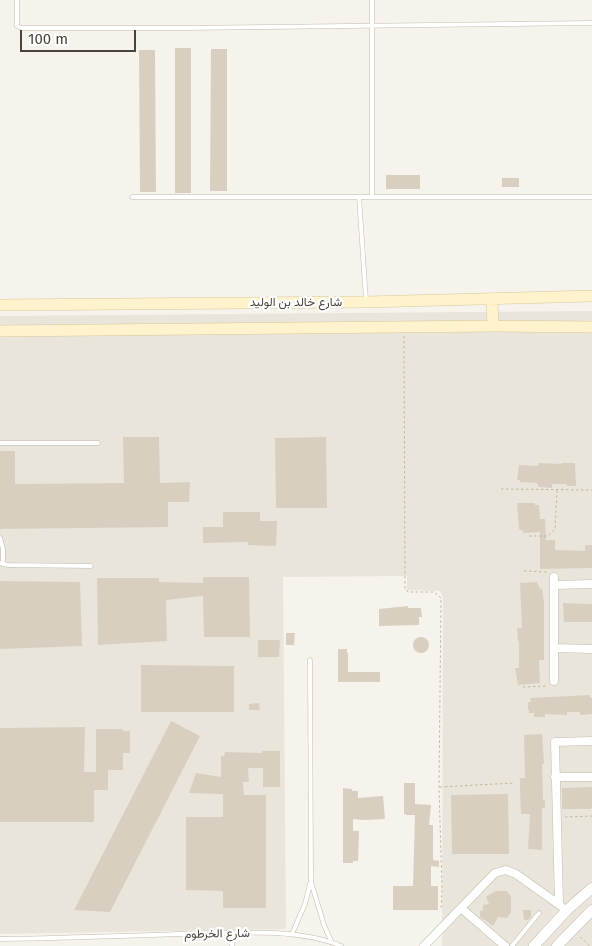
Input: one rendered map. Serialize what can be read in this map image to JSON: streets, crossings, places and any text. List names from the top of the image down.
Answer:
{
  "streets": {
    "main road": ["شارع خالد بن الوليد"],
    "lane": ["شارع الخرطوم"]
  },
  "scale_bar": "100 m"
}
